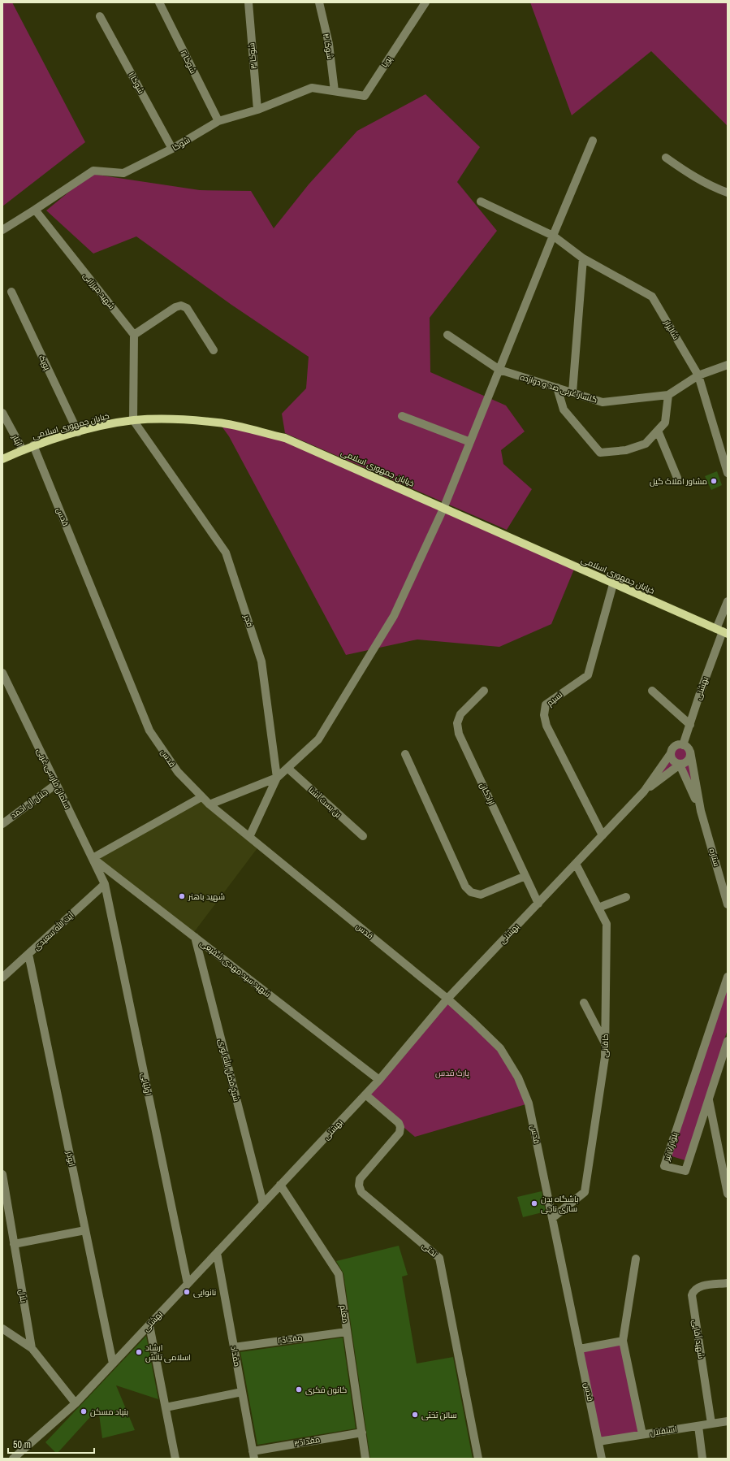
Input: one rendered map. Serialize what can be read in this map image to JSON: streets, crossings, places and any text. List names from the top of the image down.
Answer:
{
  "streets": {
    "main road": ["خیابان جمهوری اسلامی"],
    "street": [
      "شوکا ۴",
      "شوکا ۳",
      "شوکا ۲",
      "پویا",
      "شوکا ۱",
      "شوکا",
      "شهید میرزایی",
      "شالیزار",
      "پوپک",
      "گلسار غربی صد و دوازده",
      "ایثار",
      "قدس",
      "فجر",
      "بهشتی",
      "نسیم",
      "سلمان فارسی غربی",
      "ازادگان",
      "بن بست آشنا",
      "جلال آل احمد",
      "ستاره",
      "آیت الله سعیدی",
      "شهید سید مهدی شفیعی",
      "خاقانی",
      "شیخ فضل الله نوری",
      "اولیایی",
      "بلوار ۷ تیر",
      "ابوذر",
      "تختی",
      "بلال",
      "معلم",
      "مقداد۲",
      "شهید آقایی",
      "مقداد",
      "استقلال",
      "مقداد۳"
    ]
  },
  "crossings": [
    ["شوکا ۴", "پویا"],
    ["شوکا ۴", "شوکا"],
    ["شوکا ۳", "شوکا"],
    ["شوکا ۲", "شوکا"],
    ["پویا", "شوکا"],
    ["شوکا ۱", "شوکا"],
    ["شوکا", "شهید میرزایی"],
    ["شالیزار", "گلسار غربی صد و دوازده"],
    ["پوپک", "خیابان جمهوری اسلامی"],
    ["خیابان جمهوری اسلامی", "ایثار"],
    ["خیابان جمهوری اسلامی", "قدس"],
    ["خیابان جمهوری اسلامی", "فجر"],
    ["خیابان جمهوری اسلامی", "بهشتی"],
    ["خیابان جمهوری اسلامی", "نسیم"],
    ["قدس", "بهشتی"],
    ["قدس", "خاقانی"],
    ["قدس", "استقلال"],
    ["بهشتی", "نسیم"],
    ["بهشتی", "ازادگان"],
    ["بهشتی", "شهید سید مهدی شفیعی"],
    ["بهشتی", "خاقانی"],
    ["بهشتی", "شیخ فضل الله نوری"],
    ["بهشتی", "اولیایی"],
    ["بهشتی", "ابوذر"],
    ["بهشتی", "تختی"],
    ["بهشتی", "بلال"],
    ["بهشتی", "معلم"],
    ["بهشتی", "مقداد"],
    ["سلمان فارسی غربی", "جلال آل احمد"],
    ["سلمان فارسی غربی", "آیت الله سعیدی"],
    ["سلمان فارسی غربی", "شهید سید مهدی شفیعی"],
    ["سلمان فارسی غربی", "اولیایی"],
    ["آیت الله سعیدی", "اولیایی"],
    ["آیت الله سعیدی", "ابوذر"],
    ["شهید سید مهدی شفیعی", "شیخ فضل الله نوری"],
    ["معلم", "مقداد۲"],
    ["معلم", "مقداد۳"],
    ["مقداد۲", "مقداد"],
    ["شهید آقایی", "استقلال"],
    ["مقداد", "مقداد۳"]
  ],
  "parks": ["پارک قدس"],
  "places": [
    "مشاور املاک گیل",
    "شهید باهنر",
    "باشگاه بدن سازی ناجی",
    "نانوایی",
    "ارشاد اسلامی تالش",
    "کانون فکری",
    "بنیاد مسکن",
    "سالن تختی"
  ],
  "scale_bar": "50 m"
}
